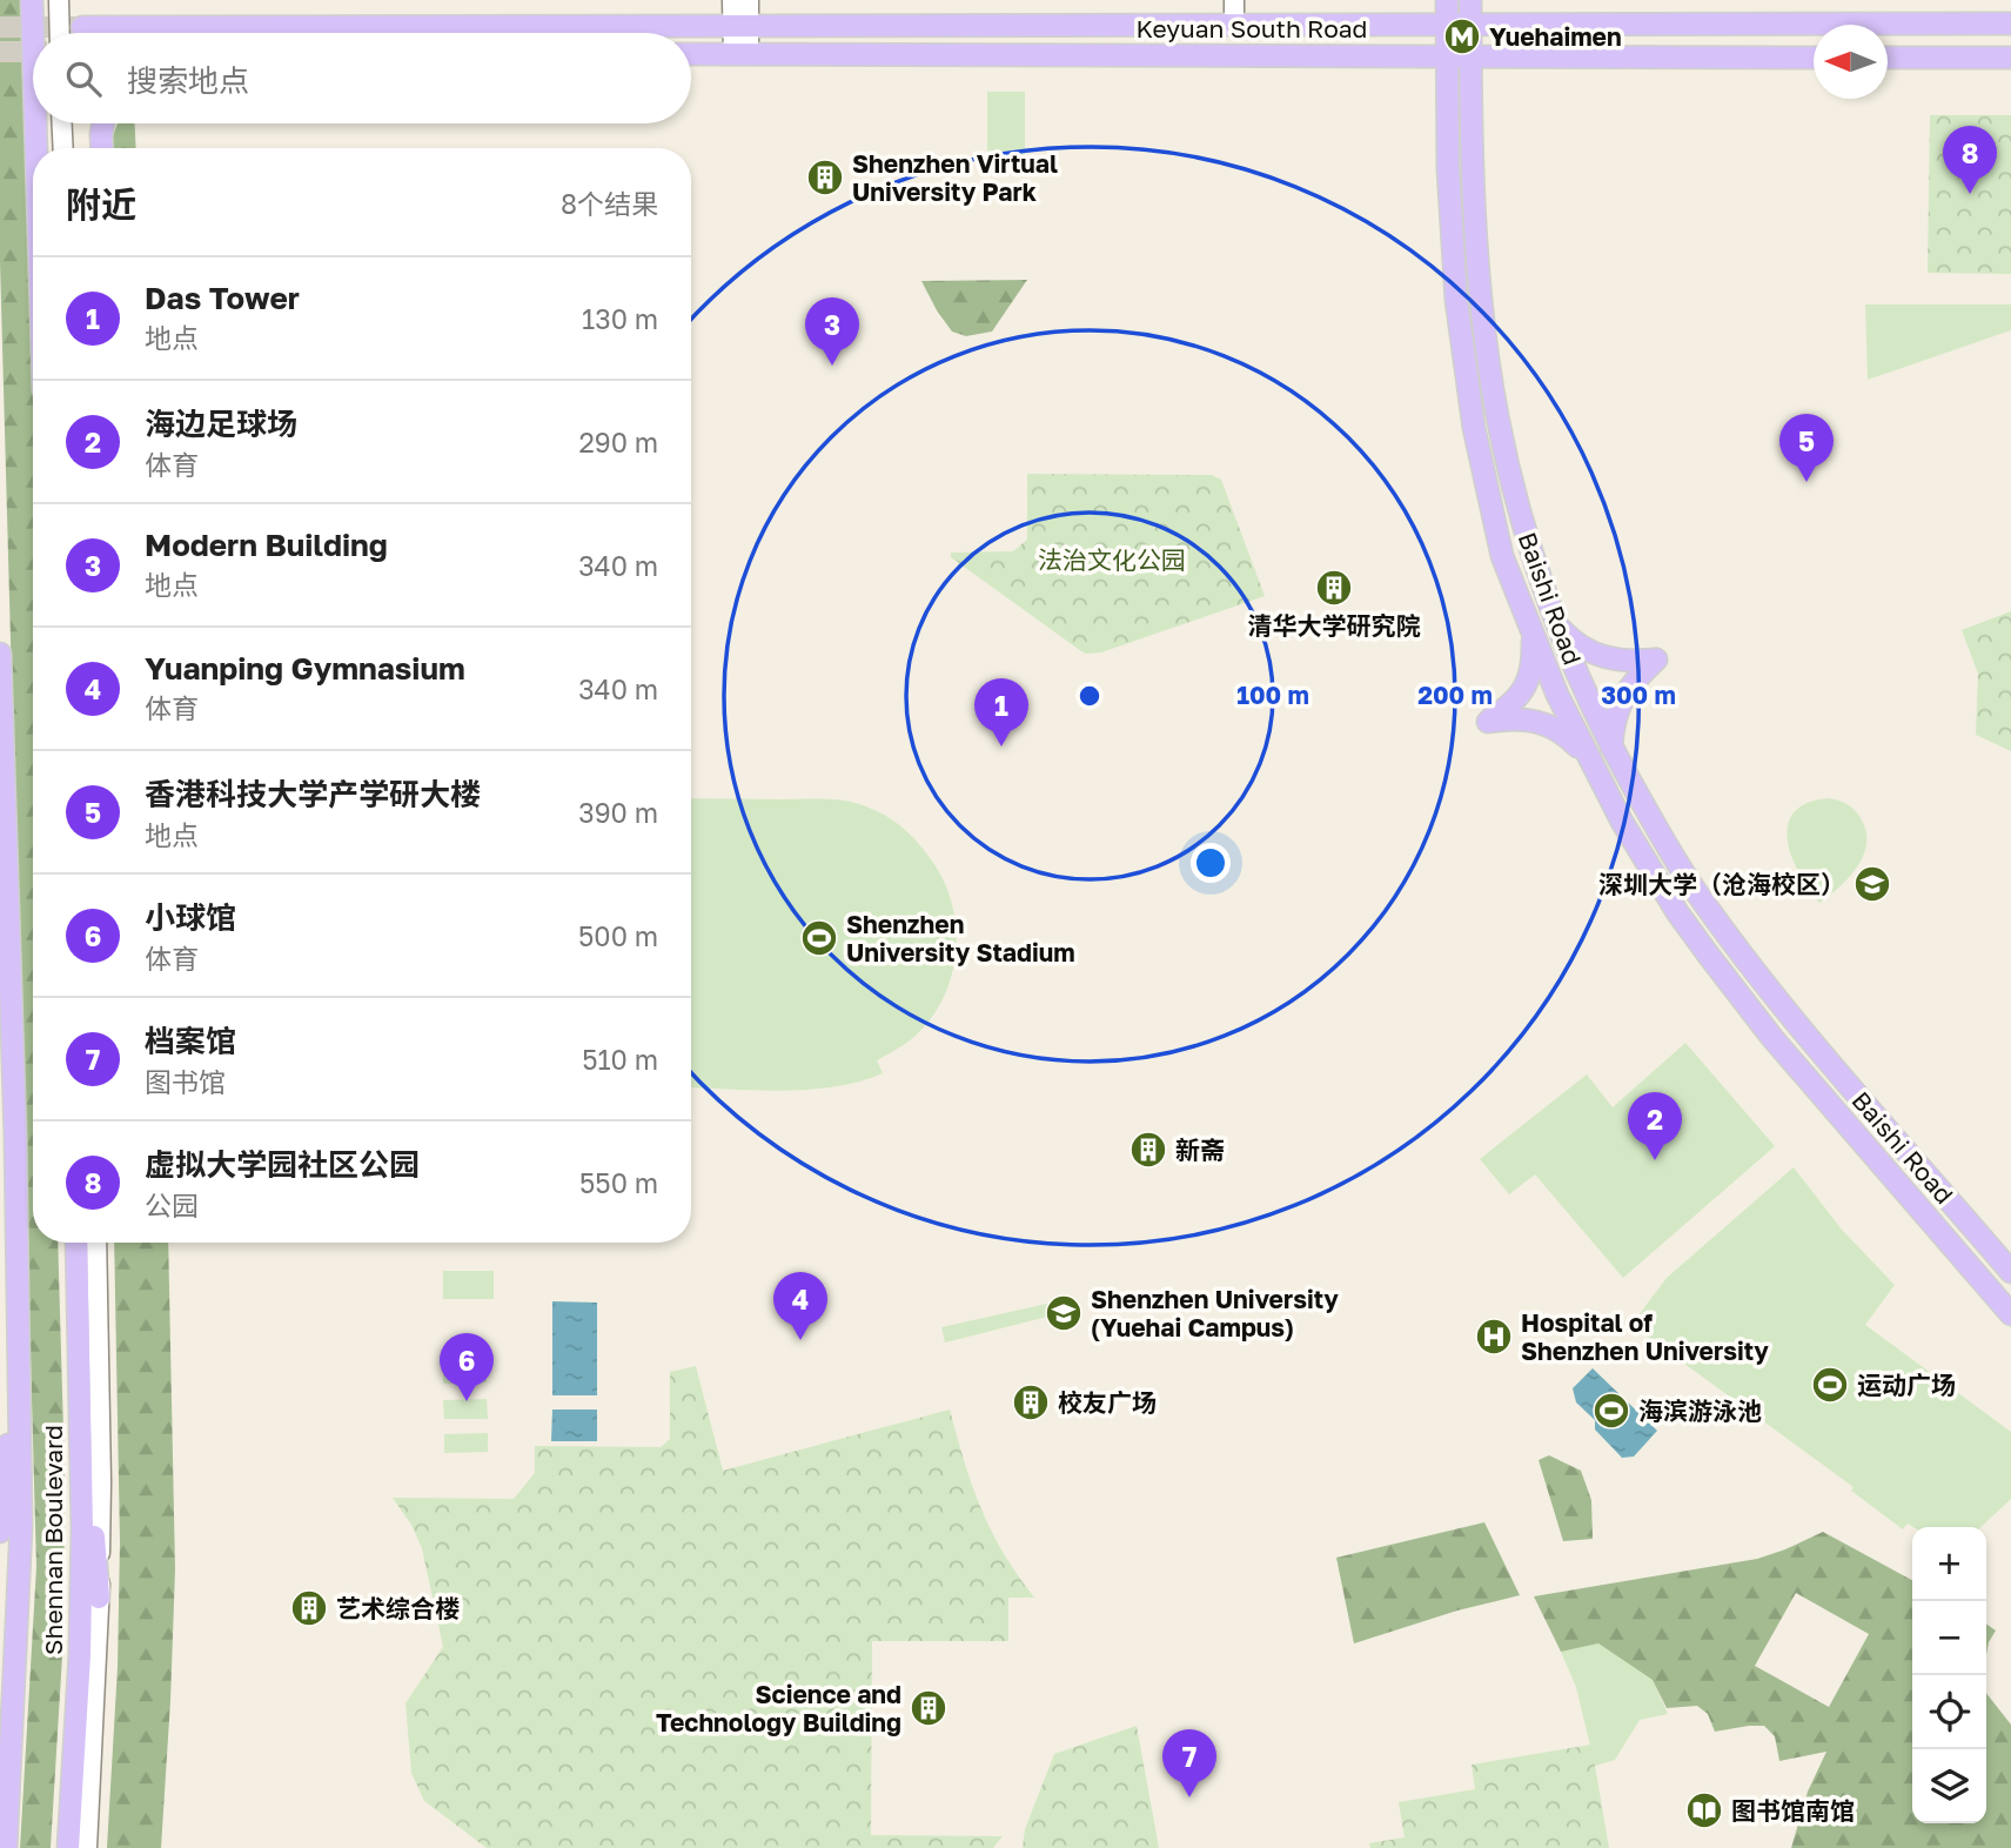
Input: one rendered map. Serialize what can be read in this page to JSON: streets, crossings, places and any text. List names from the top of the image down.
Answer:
{
  "streets": {
    "main road": ["Keyuan South Road", "Baishi Road", "Shennan Boulevard"]
  },
  "crossings": [
    ["Keyuan South Road", "Baishi Road"]
  ],
  "parks": ["法治文化公园"],
  "places": {
    "metro station": ["Yuehaimen"],
    "building": [
      "Shenzhen Virtual University Park",
      "清华大学研究院",
      "新斋",
      "校友广场",
      "艺术综合楼",
      "Science and Technology Building"
    ],
    "school or university": ["深圳大学（沧海校区）", "Shenzhen University (Yuehai Campus)"],
    "sports": ["Shenzhen University Stadium", "运动广场", "海滨游泳池"],
    "hospital": ["Hospital of Shenzhen University"],
    "library": ["图书馆南馆"]
  },
  "north": "left",
  "page": {
    "search": "搜索地点",
    "pins": [
      "8",
      "3",
      "5",
      "1",
      "2",
      "4",
      "6",
      "7"
    ],
    "heading": ["附近", "8个结果"],
    "list": [
      {
        "mark": "1",
        "name": "Das Tower",
        "note": "地点",
        "value": "130 m"
      },
      {
        "mark": "2",
        "name": "海边足球场",
        "note": "体育",
        "value": "290 m"
      },
      {
        "mark": "3",
        "name": "Modern Building",
        "note": "地点",
        "value": "340 m"
      },
      {
        "mark": "4",
        "name": "Yuanping Gymnasium",
        "note": "体育",
        "value": "340 m"
      },
      {
        "mark": "5",
        "name": "香港科技大学产学研大楼",
        "note": "地点",
        "value": "390 m"
      },
      {
        "mark": "6",
        "name": "小球馆",
        "note": "体育",
        "value": "500 m"
      },
      {
        "mark": "7",
        "name": "档案馆",
        "note": "图书馆",
        "value": "510 m"
      },
      {
        "mark": "8",
        "name": "虚拟大学园社区公园",
        "note": "公园",
        "value": "550 m"
      }
    ],
    "map_buttons": ["+", "−"]
  },
  "rings": ["100 m", "200 m", "300 m"]
}
